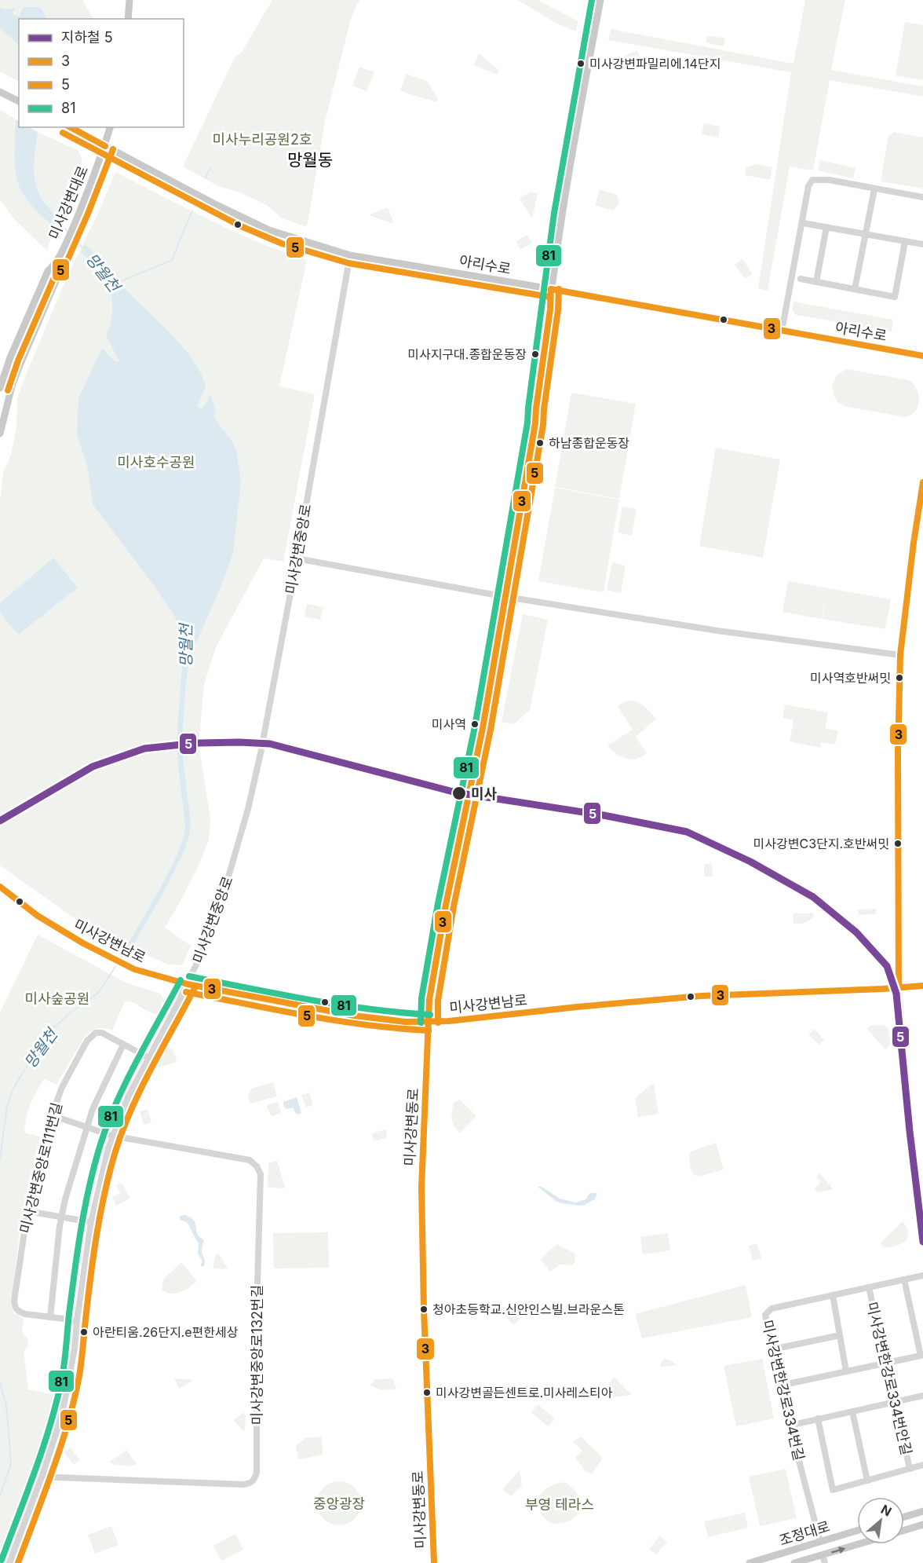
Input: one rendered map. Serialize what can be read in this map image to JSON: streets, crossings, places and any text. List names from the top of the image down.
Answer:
{
  "streets": {
    "main road": [
      "미사강변대로",
      "아리수로",
      "미사강변남로",
      "미사강변동로",
      "조정대로"
    ],
    "street": [
      "미사강변중앙로",
      "미사강변중앙로111번길",
      "미사강변중앙로132번길",
      "미사강변한강로334번안길",
      "미사강변한강로334번길"
    ]
  },
  "crossings": [
    ["미사강변대로", "아리수로"],
    ["아리수로", "미사강변중앙로"],
    ["아리수로", "미사강변동로"],
    ["미사강변중앙로", "미사강변남로"],
    ["미사강변중앙로", "미사강변중앙로111번길"],
    ["미사강변중앙로", "미사강변중앙로132번길"],
    ["미사강변남로", "미사강변동로"],
    ["미사강변중앙로111번길", "미사강변중앙로132번길"],
    ["미사강변한강로334번안길", "미사강변한강로334번길"],
    ["미사강변한강로334번길", "조정대로"]
  ],
  "districts": ["망월동"],
  "water": ["망월천"],
  "parks": [
    "미사누리공원2호",
    "미사호수공원",
    "미사숲공원",
    "중앙광장",
    "부영 테라스"
  ],
  "places": [
    "미사강변파밀리에.14단지",
    "미사지구대.종합운동장",
    "하남종합운동장",
    "미사역호반써밋",
    "미사역",
    "미사",
    "미사강변C3단지.호반써밋",
    "청아초등학교.신안인스빌.브라운스톤",
    "아란티움.26단지.e편한세상",
    "미사강변골든센트로.미사레스티아"
  ],
  "lines": [
    "transit line 81",
    "transit line 3",
    "transit line 5",
    "metro line 5"
  ],
  "legend": [
    "지하철 5",
    "3",
    "5",
    "81"
  ],
  "north": "top right"
}
